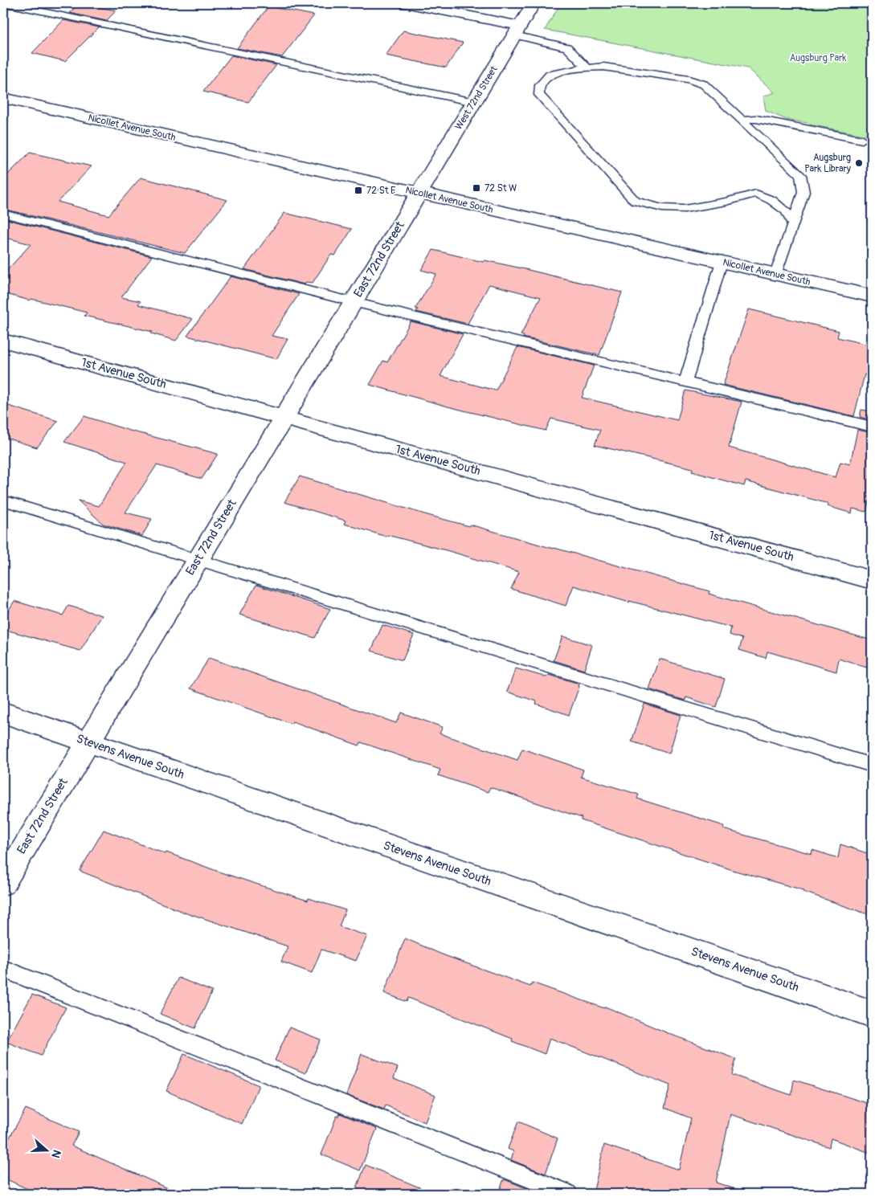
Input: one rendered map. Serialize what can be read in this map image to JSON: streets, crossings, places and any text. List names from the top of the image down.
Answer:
{
  "streets": {
    "street": [
      "West 72nd Street",
      "Nicollet Avenue South",
      "East 72nd Street",
      "1st Avenue South",
      "Stevens Avenue South"
    ]
  },
  "crossings": [
    ["West 72nd Street", "Nicollet Avenue South"],
    ["West 72nd Street", "East 72nd Street"],
    ["Nicollet Avenue South", "East 72nd Street"],
    ["East 72nd Street", "1st Avenue South"],
    ["East 72nd Street", "Stevens Avenue South"]
  ],
  "parks": ["Augsburg Park"],
  "places": {
    "other": ["Augsburg Park Library"],
    "transit": ["72 St W", "72 St E"]
  },
  "north": "right"
}
